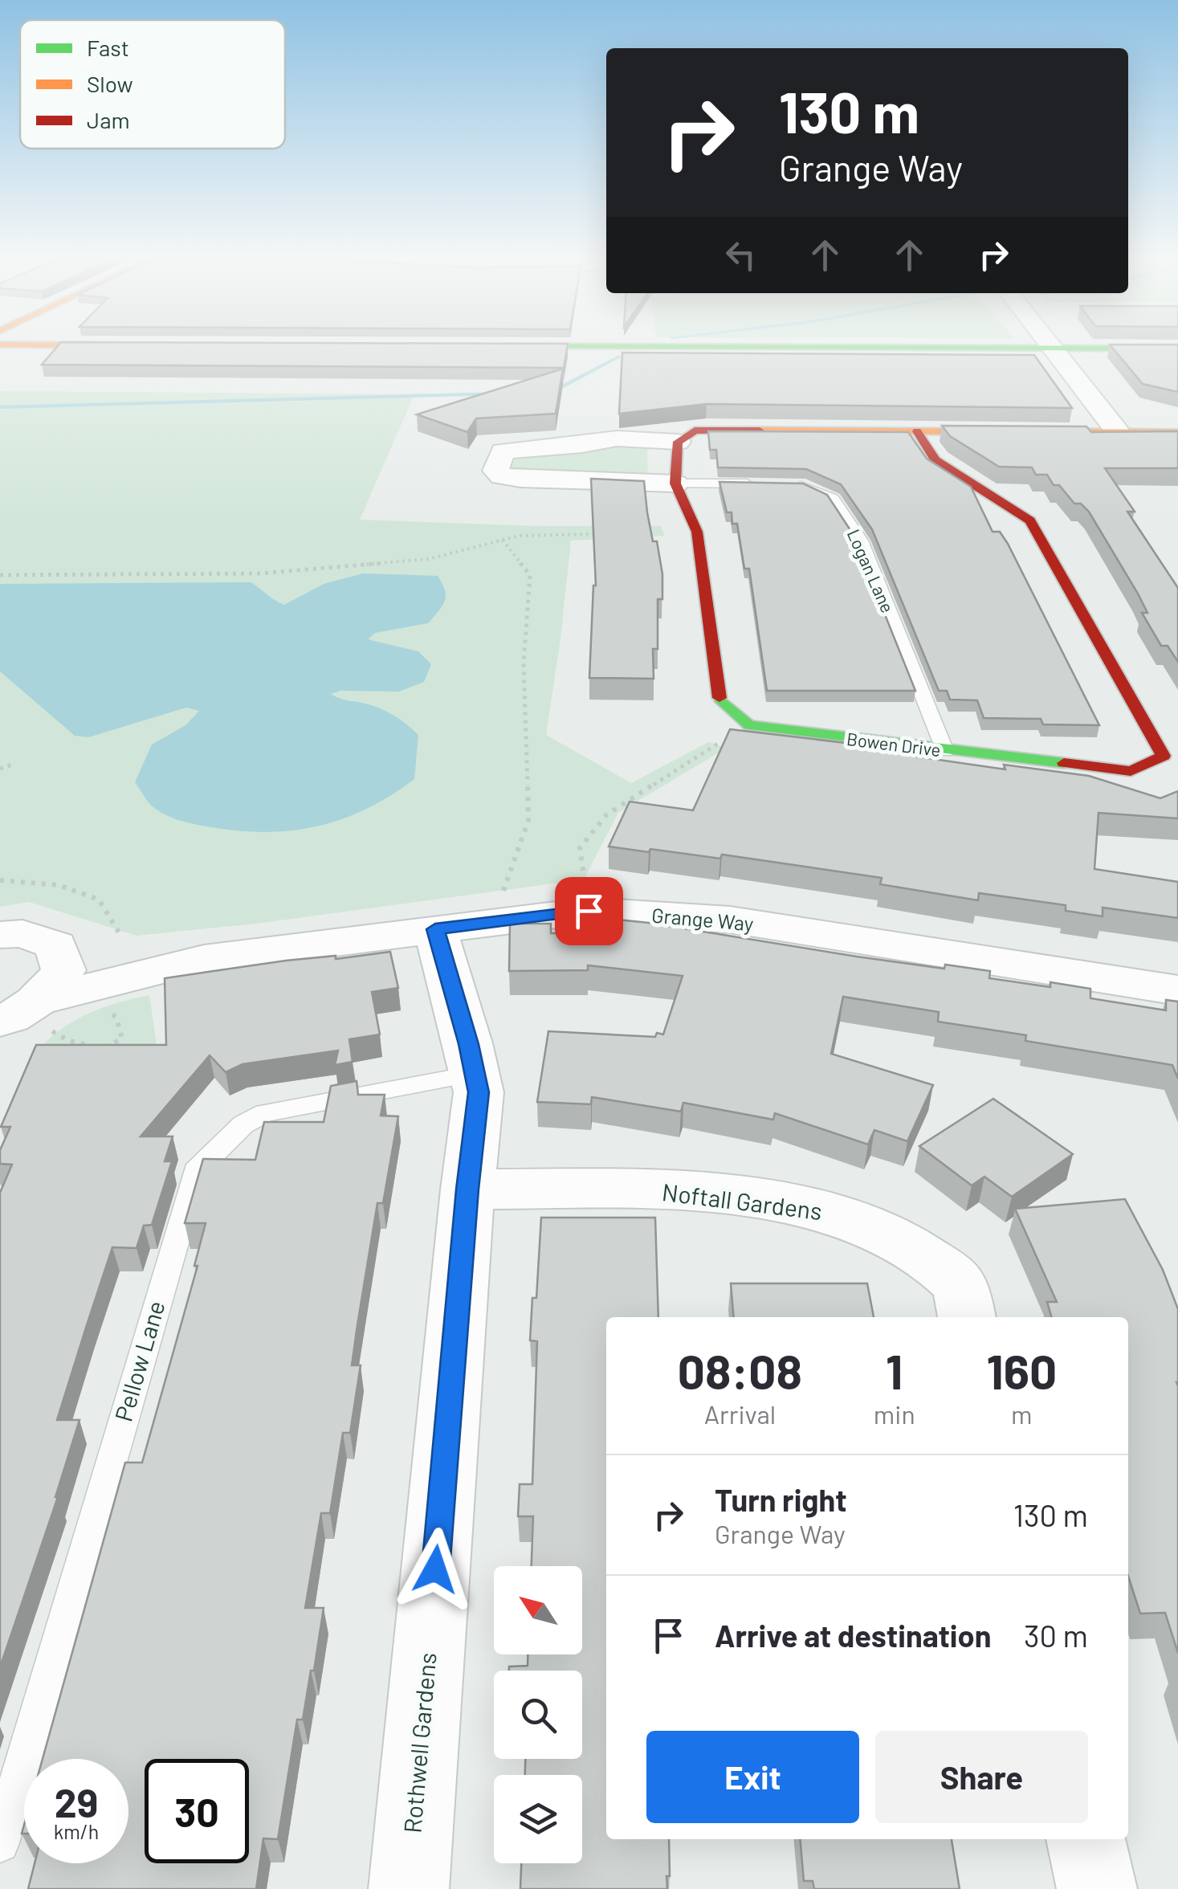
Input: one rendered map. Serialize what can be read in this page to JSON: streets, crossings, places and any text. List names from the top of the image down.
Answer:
{
  "streets": {
    "street": [
      "Bowen Drive",
      "Grange Way",
      "Noftall Gardens",
      "Rothwell Gardens"
    ],
    "lane": ["Logan Lane", "Pellow Lane"]
  },
  "crossings": [
    ["Logan Lane", "Bowen Drive"],
    ["Grange Way", "Rothwell Gardens"],
    ["Noftall Gardens", "Rothwell Gardens"],
    ["Pellow Lane", "Rothwell Gardens"]
  ],
  "legend": ["Fast", "Slow", "Jam"],
  "north": "top left",
  "page": {
    "turn": ["130 m", "Grange Way"],
    "eta": [
      "08:08",
      "Arrival",
      "1",
      "min",
      "160",
      "m"
    ],
    "list": [
      {
        "name": "Turn right",
        "note": "Grange Way",
        "value": "130 m"
      },
      {
        "name": "Arrive at destination",
        "value": "30 m"
      }
    ],
    "buttons": ["Exit", "Share"],
    "speed": "29 km/h",
    "limit": "30"
  }
}
